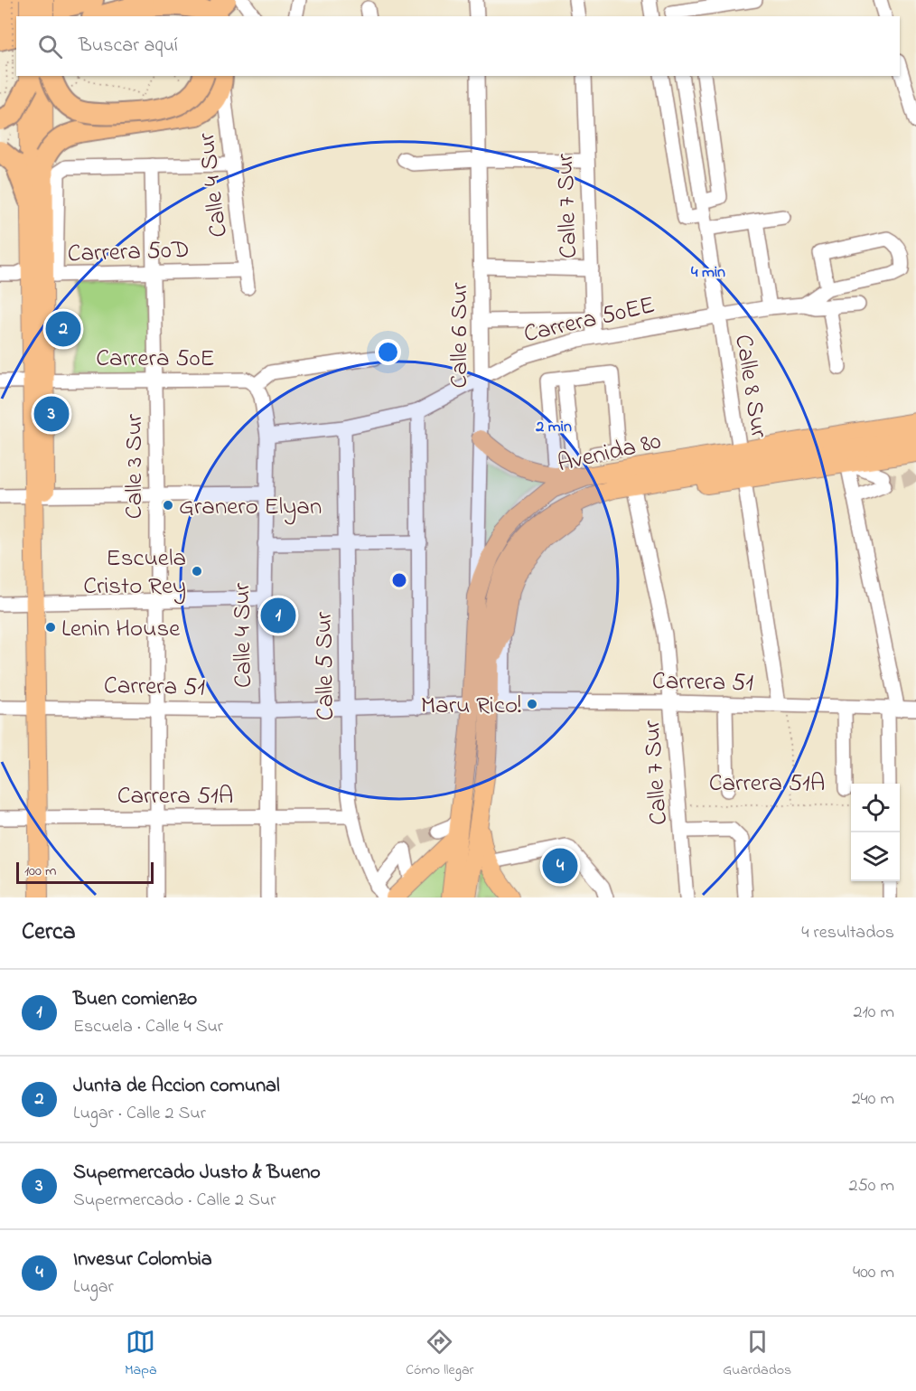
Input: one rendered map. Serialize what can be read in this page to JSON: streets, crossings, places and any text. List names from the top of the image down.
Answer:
{
  "streets": {
    "main road": ["Avenida 80"],
    "street": [
      "Calle 4 Sur",
      "Calle 7 Sur",
      "Carrera 50D",
      "Carrera 50EE",
      "Calle 6 Sur",
      "Carrera 50E",
      "Calle 8 Sur",
      "Calle 3 Sur",
      "Calle 5 Sur",
      "Carrera 51",
      "Carrera 51A"
    ]
  },
  "crossings": [
    ["Calle 4 Sur", "Carrera 50D"],
    ["Calle 4 Sur", "Carrera 50EE"],
    ["Calle 4 Sur", "Carrera 50E"],
    ["Calle 4 Sur", "Carrera 51"],
    ["Calle 4 Sur", "Carrera 51A"],
    ["Calle 7 Sur", "Carrera 50EE"],
    ["Calle 7 Sur", "Avenida 80"],
    ["Calle 7 Sur", "Carrera 51"],
    ["Calle 7 Sur", "Carrera 51A"],
    ["Carrera 50D", "Calle 3 Sur"],
    ["Carrera 50EE", "Calle 6 Sur"],
    ["Carrera 50EE", "Calle 8 Sur"],
    ["Carrera 50EE", "Calle 5 Sur"],
    ["Calle 6 Sur", "Avenida 80"],
    ["Carrera 50E", "Calle 3 Sur"],
    ["Calle 8 Sur", "Avenida 80"],
    ["Calle 8 Sur", "Carrera 51"],
    ["Avenida 80", "Carrera 51"],
    ["Calle 3 Sur", "Carrera 51"],
    ["Calle 3 Sur", "Carrera 51A"],
    ["Calle 5 Sur", "Carrera 51"],
    ["Calle 5 Sur", "Carrera 51A"]
  ],
  "places": [
    "Granero Elyan",
    "Escuela Cristo Rey",
    "Lenin House",
    "Maru Rico!"
  ],
  "scale_bar": "100 m",
  "page": {
    "search": "Buscar aquí",
    "pins": [
      "2",
      "3",
      "1",
      "4"
    ],
    "scale": "100 m",
    "heading": ["Cerca", "4 resultados"],
    "list": [
      {
        "mark": "1",
        "name": "Buen comienzo",
        "note": "Escuela · Calle 4 Sur",
        "value": "210 m"
      },
      {
        "mark": "2",
        "name": "Junta de Accion comunal",
        "note": "Lugar · Calle 2 Sur",
        "value": "240 m"
      },
      {
        "mark": "3",
        "name": "Supermercado Justo & Bueno",
        "note": "Supermercado · Calle 2 Sur",
        "value": "250 m"
      },
      {
        "mark": "4",
        "name": "Invesur Colombia",
        "note": "Lugar",
        "value": "400 m"
      }
    ],
    "nav": ["Mapa", "Cómo llegar", "Guardados"]
  },
  "rings": ["4 min", "2 min"]
}
